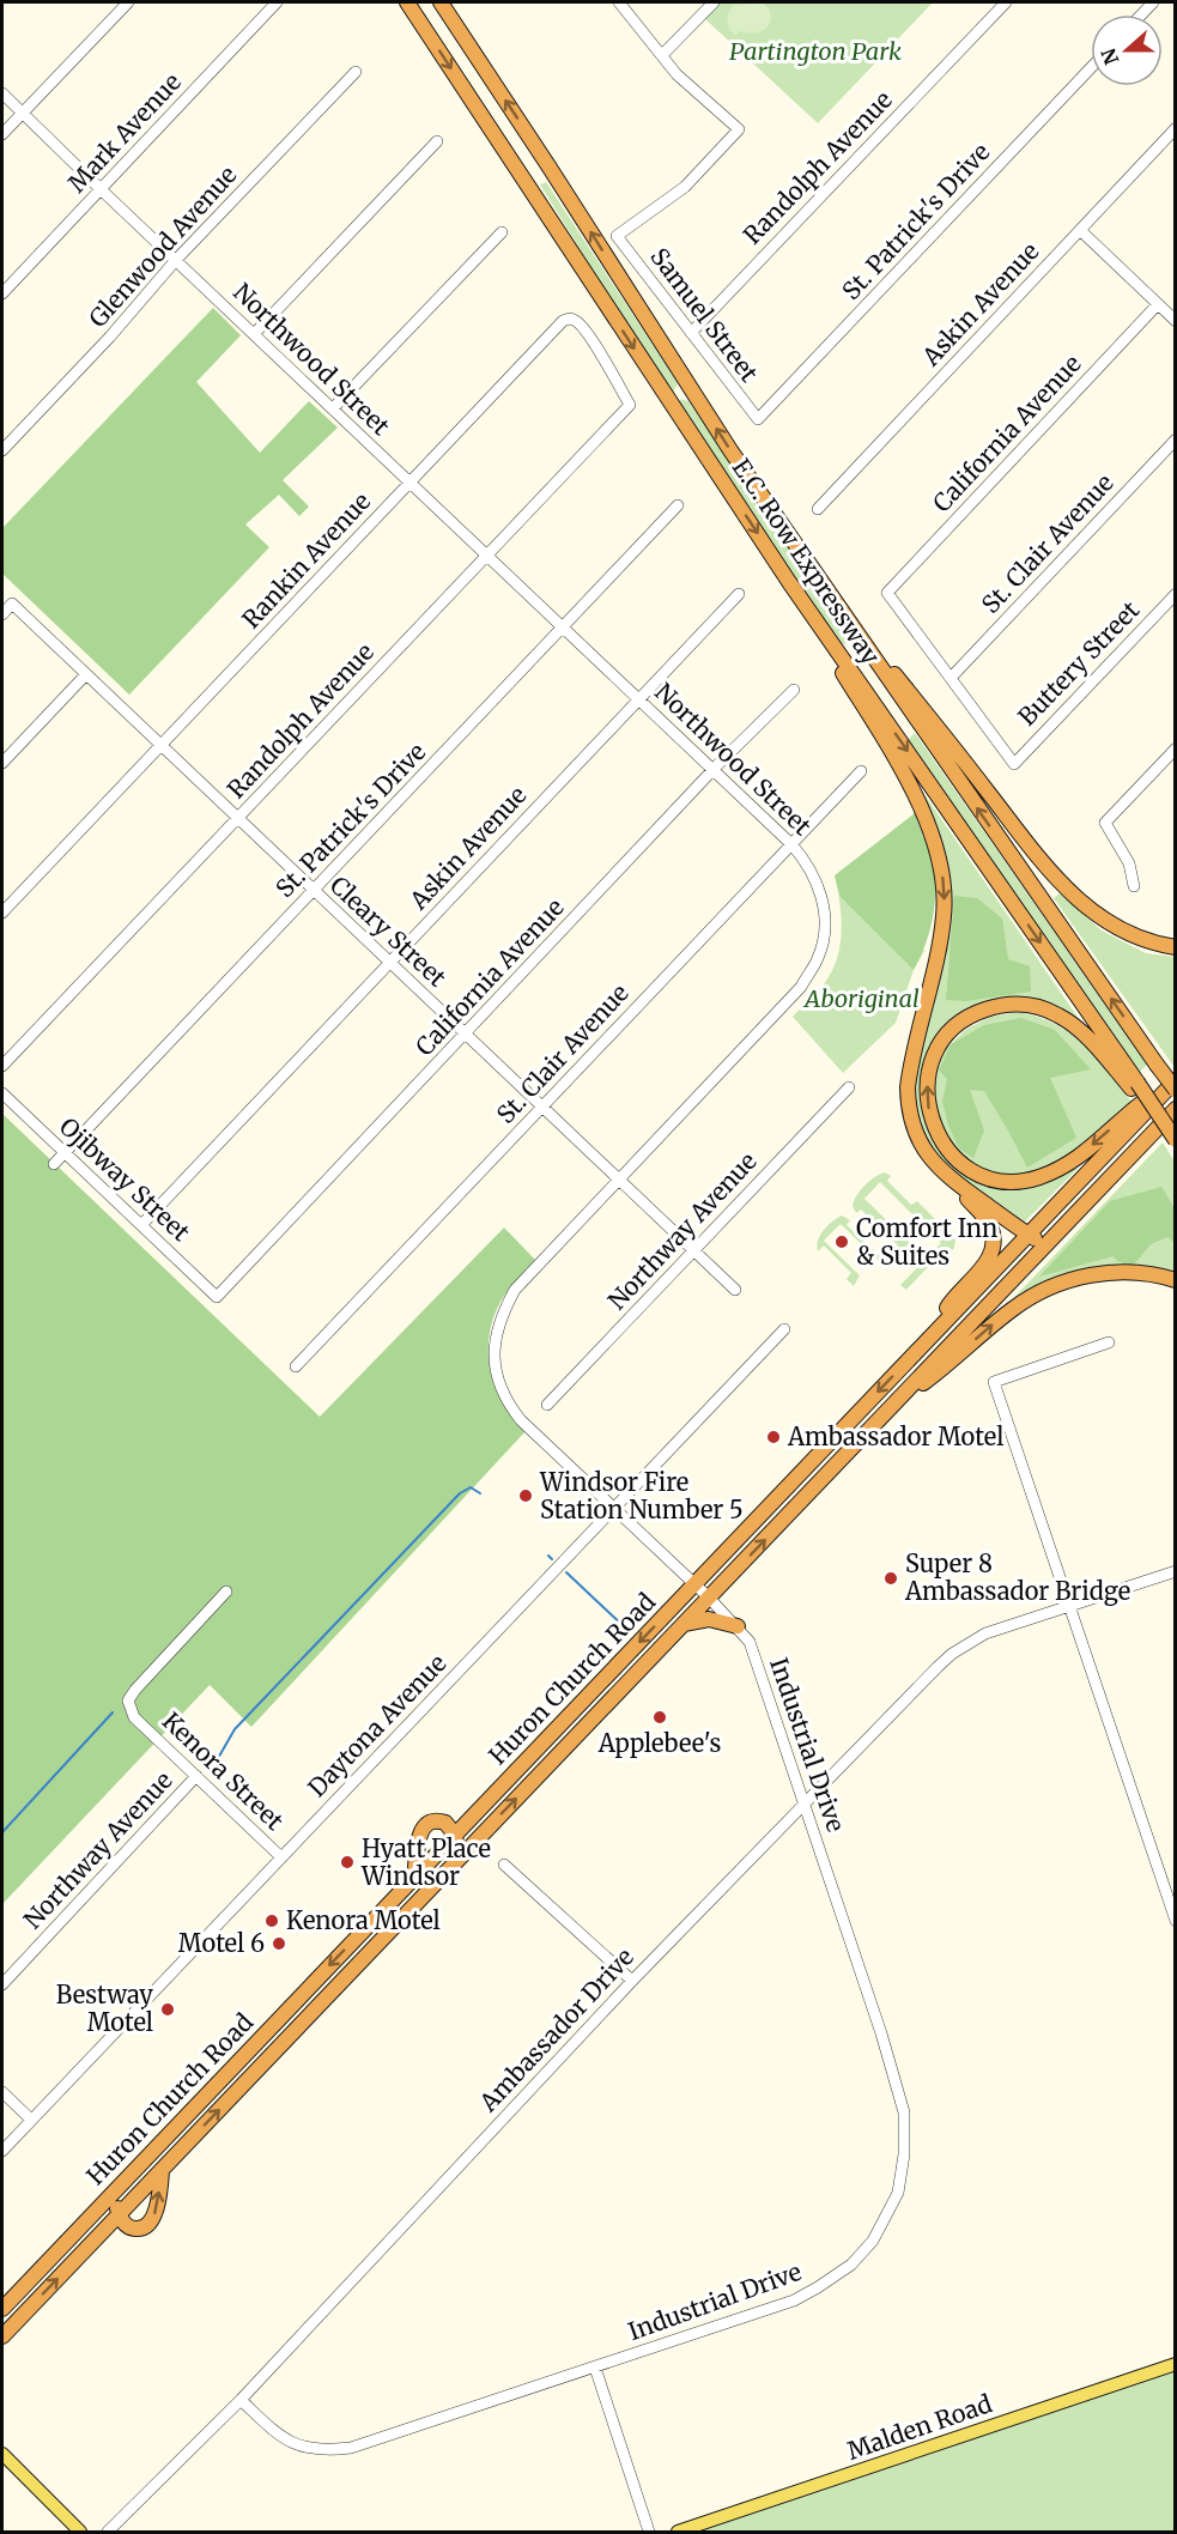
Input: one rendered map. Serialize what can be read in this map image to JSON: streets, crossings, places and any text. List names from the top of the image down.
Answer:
{
  "streets": {
    "highway": ["E.C. Row Expressway", "Huron Church Road"],
    "main road": ["Malden Road"],
    "street": [
      "Mark Avenue",
      "Randolph Avenue",
      "St. Patrick's Drive",
      "Glenwood Avenue",
      "Askin Avenue",
      "Samuel Street",
      "Northwood Street",
      "California Avenue",
      "St. Clair Avenue",
      "Rankin Avenue",
      "Buttery Street",
      "Cleary Street",
      "Ojibway Street",
      "Northway Avenue",
      "Daytona Avenue",
      "Industrial Drive",
      "Kenora Street",
      "Ambassador Drive"
    ]
  },
  "crossings": [
    ["Mark Avenue", "Northwood Street"],
    ["Randolph Avenue", "Samuel Street"],
    ["Randolph Avenue", "Northwood Street"],
    ["Randolph Avenue", "Rankin Avenue"],
    ["Randolph Avenue", "Cleary Street"],
    ["St. Patrick's Drive", "Samuel Street"],
    ["St. Patrick's Drive", "Northwood Street"],
    ["St. Patrick's Drive", "Cleary Street"],
    ["St. Patrick's Drive", "Ojibway Street"],
    ["Glenwood Avenue", "Northwood Street"],
    ["Askin Avenue", "Northwood Street"],
    ["Askin Avenue", "Cleary Street"],
    ["Askin Avenue", "Ojibway Street"],
    ["Northwood Street", "California Avenue"],
    ["Northwood Street", "St. Clair Avenue"],
    ["Northwood Street", "Rankin Avenue"],
    ["Northwood Street", "Cleary Street"],
    ["Northwood Street", "Huron Church Road"],
    ["Northwood Street", "Daytona Avenue"],
    ["Northwood Street", "Industrial Drive"],
    ["California Avenue", "St. Clair Avenue"],
    ["California Avenue", "Buttery Street"],
    ["California Avenue", "Cleary Street"],
    ["California Avenue", "Ojibway Street"],
    ["St. Clair Avenue", "Buttery Street"],
    ["St. Clair Avenue", "Cleary Street"],
    ["Rankin Avenue", "Cleary Street"],
    ["E.C. Row Expressway", "Huron Church Road"],
    ["Cleary Street", "Northway Avenue"],
    ["Northway Avenue", "Kenora Street"],
    ["Huron Church Road", "Industrial Drive"],
    ["Daytona Avenue", "Kenora Street"],
    ["Industrial Drive", "Ambassador Drive"]
  ],
  "parks": ["Partington Park", "Aboriginal"],
  "places": [
    "Comfort Inn & Suites",
    "Ambassador Motel",
    "Windsor Fire Station Number 5",
    "Super 8 Ambassador Bridge",
    "Applebee's",
    "Hyatt Place Windsor",
    "Kenora Motel",
    "Motel 6",
    "Bestway Motel"
  ],
  "north": "left"
}
